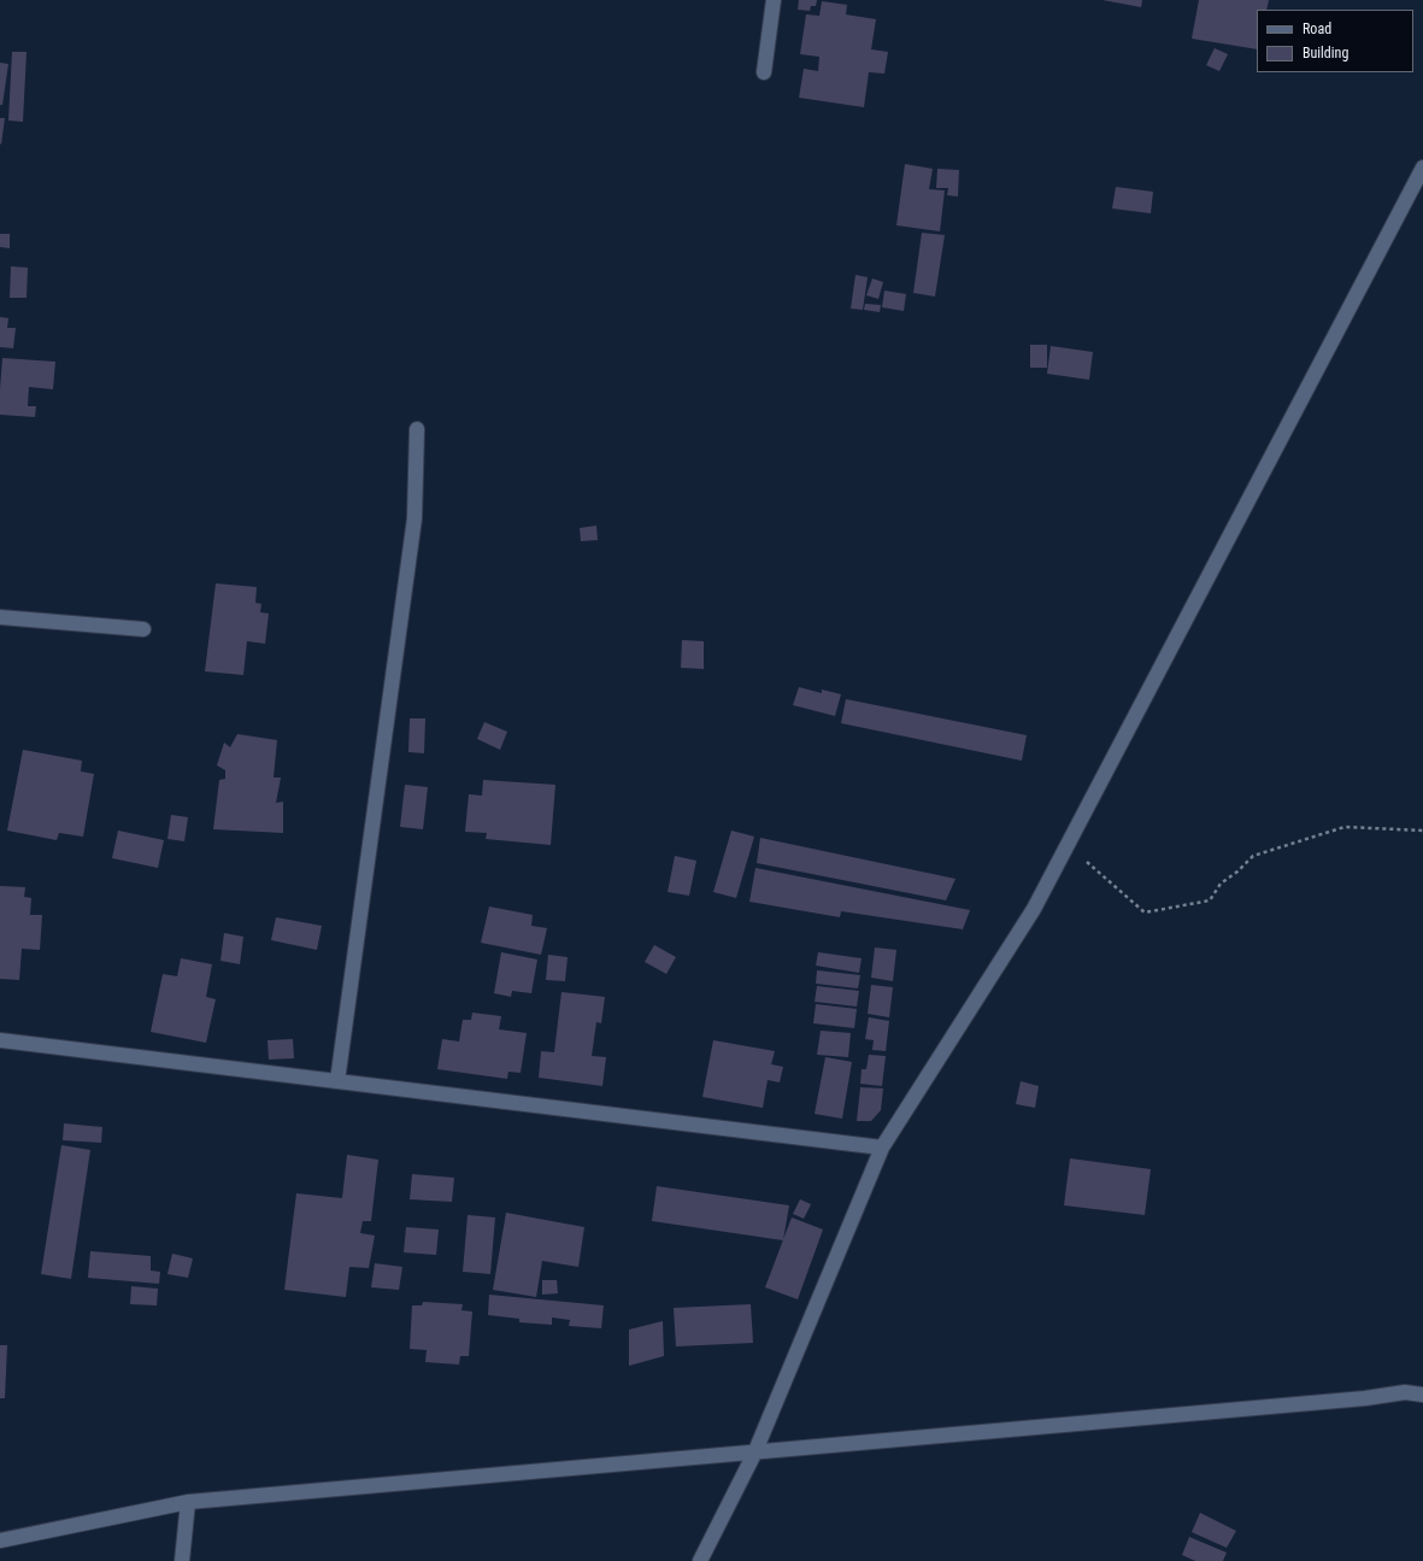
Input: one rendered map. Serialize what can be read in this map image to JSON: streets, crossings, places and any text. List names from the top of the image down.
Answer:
{
  "legend": ["Road", "Building"]
}
